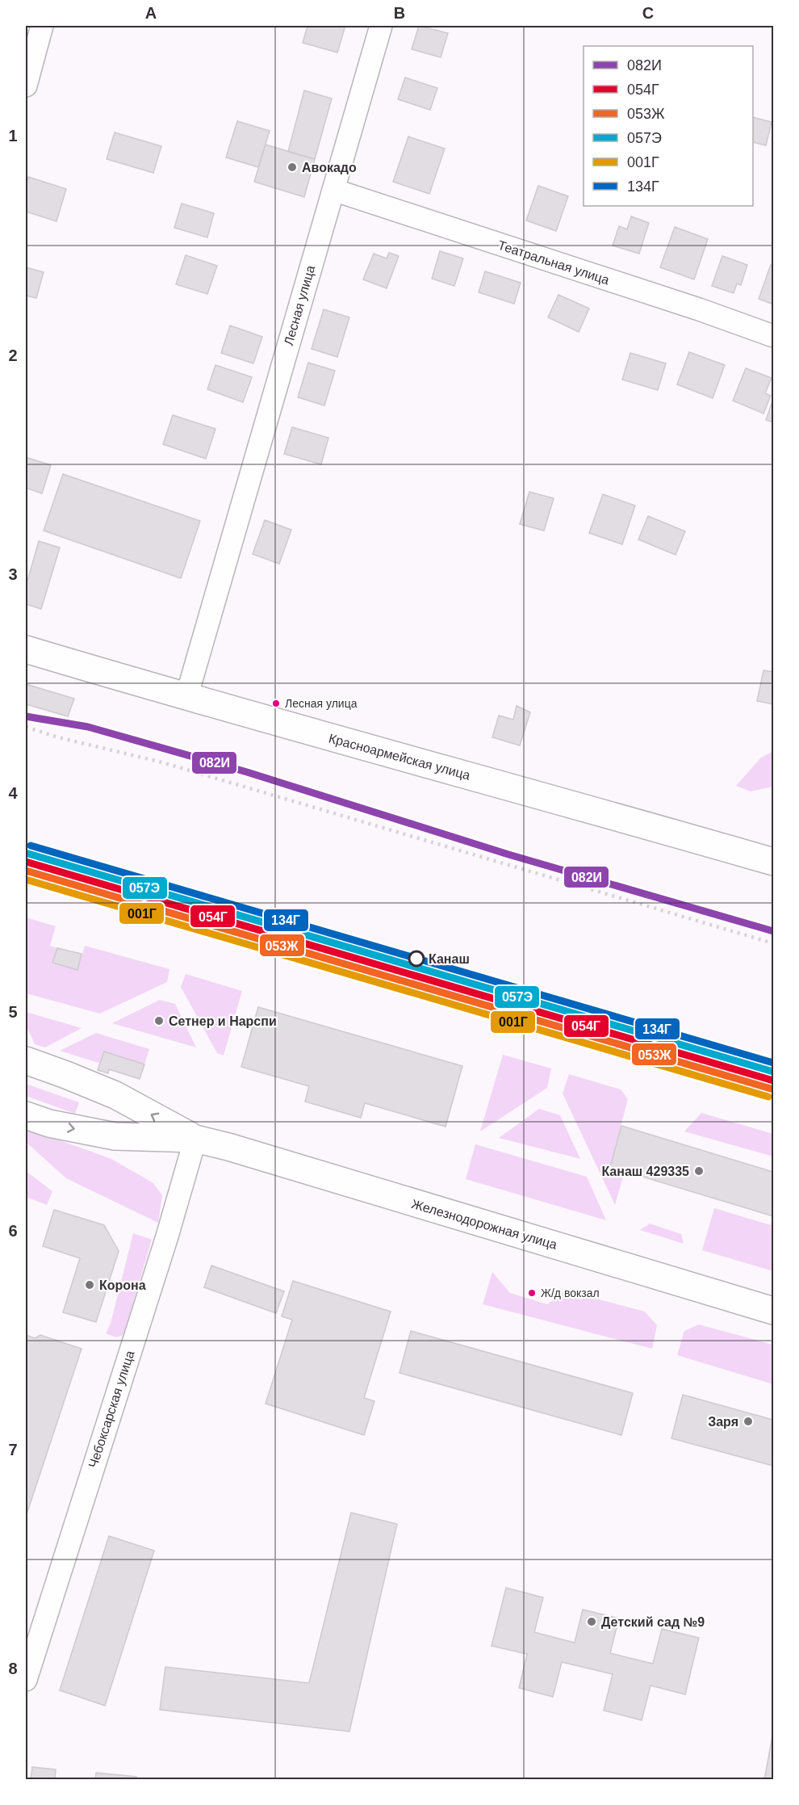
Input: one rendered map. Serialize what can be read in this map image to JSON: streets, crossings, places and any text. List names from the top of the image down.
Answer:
{
  "streets": {
    "main road": ["Красноармейская улица", "Железнодорожная улица"],
    "street": ["Театральная улица", "Лесная улица", "Чебоксарская улица"]
  },
  "crossings": [
    ["Театральная улица", "Лесная улица"],
    ["Лесная улица", "Красноармейская улица"],
    ["Железнодорожная улица", "Чебоксарская улица"]
  ],
  "places": [
    "Авокадо",
    "Лесная улица",
    "Канаш",
    "Сетнер и Нарспи",
    "Канаш 429335",
    "Корона",
    "Ж/д вокзал",
    "Заря",
    "Детский сад №9"
  ],
  "lines": [
    "transit line 082И",
    "transit line 134Г",
    "transit line 057Э",
    "transit line 054Г",
    "transit line 053Ж",
    "transit line 001Г"
  ],
  "legend": [
    "082И",
    "054Г",
    "053Ж",
    "057Э",
    "001Г",
    "134Г"
  ],
  "grid": {
    "columns": ["A", "B", "C"],
    "rows": [
      "1",
      "2",
      "3",
      "4",
      "5",
      "6",
      "7",
      "8"
    ]
  }
}
